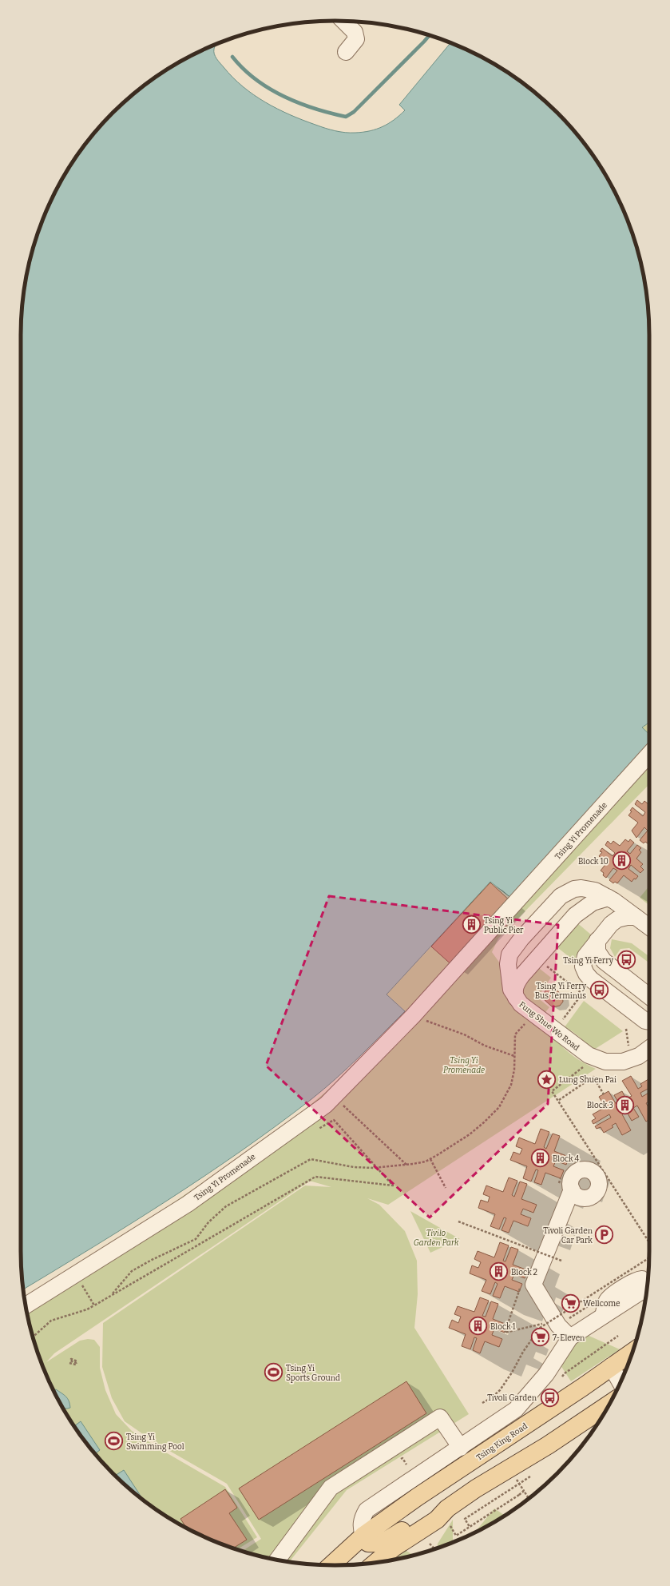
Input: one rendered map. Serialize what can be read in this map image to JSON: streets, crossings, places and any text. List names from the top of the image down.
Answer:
{
  "streets": {
    "main road": ["Tsing King Road"],
    "street": ["Tsing Yi Promenade", "Fung Shue Wo Road"]
  },
  "parks": ["Tsing Yi Promenade", "Tivilo Garden Park"],
  "places": {
    "building": [
      "Block 10",
      "Tsing Yi Public Pier",
      "Block 3",
      "Block 4",
      "Block 2",
      "Block 1"
    ],
    "bus stop": ["Tsing Yi Ferry", "Tsing Yi Ferry Bus Terminus", "Tivoli Garden"],
    "place": ["Lung Shuen Pai"],
    "parking": ["Tivoli Garden Car Park"],
    "supermarket": ["Wellcome", "7-Eleven"],
    "sports": ["Tsing Yi Sports Ground", "Tsing Yi Swimming Pool"]
  }
}
